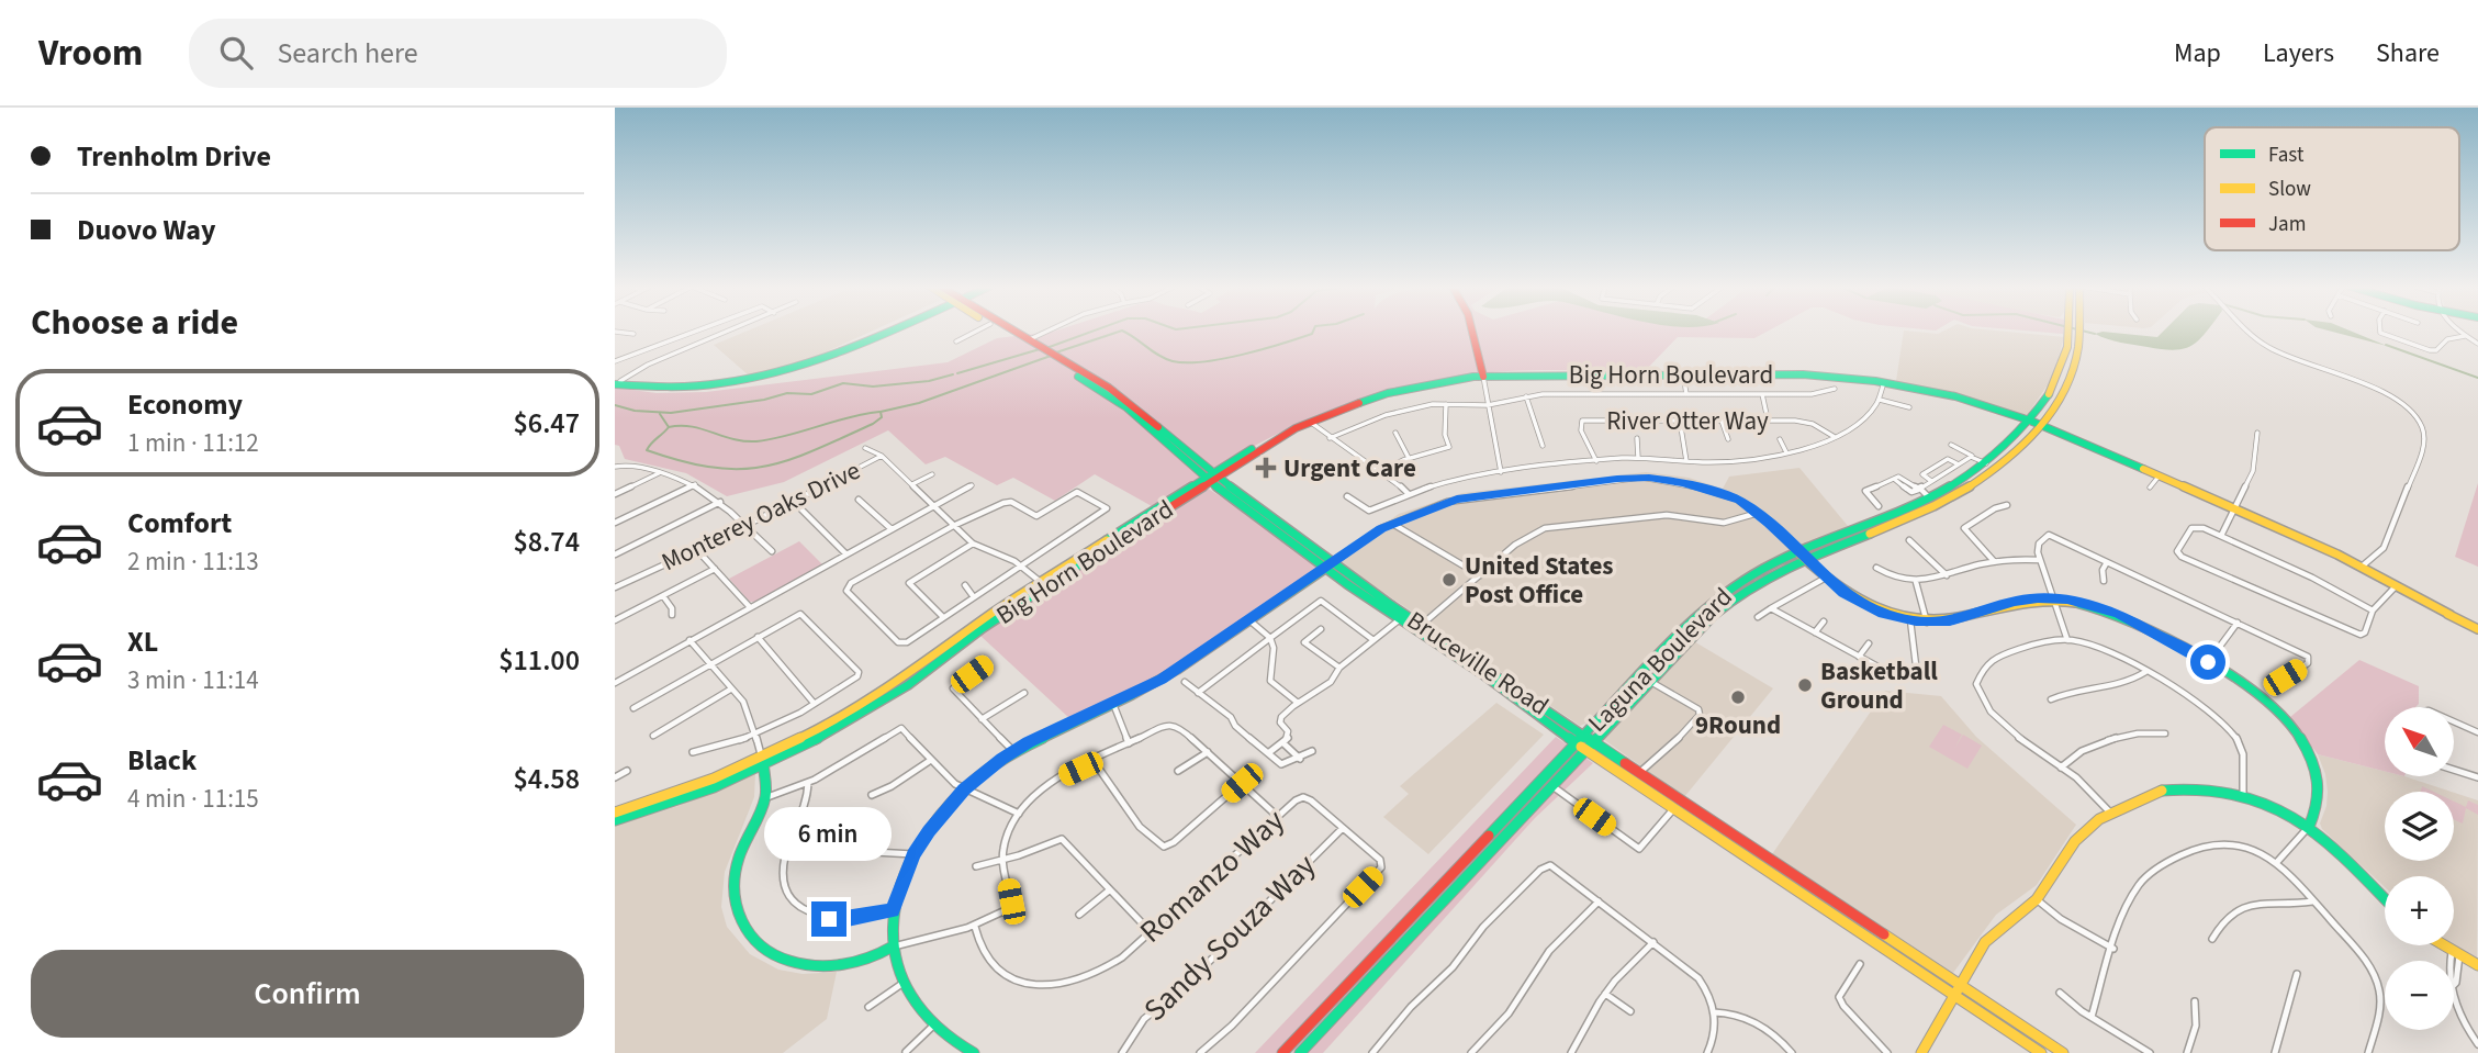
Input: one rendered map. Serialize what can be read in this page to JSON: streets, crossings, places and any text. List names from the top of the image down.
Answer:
{
  "streets": {
    "main road": ["Big Horn Boulevard", "Laguna Boulevard", "Bruceville Road"],
    "street": [
      "River Otter Way",
      "Monterey Oaks Drive",
      "Romanzo Way",
      "Sandy Souza Way"
    ]
  },
  "crossings": [
    ["Big Horn Boulevard", "Monterey Oaks Drive"],
    ["Big Horn Boulevard", "Laguna Boulevard"],
    ["Big Horn Boulevard", "Bruceville Road"],
    ["Laguna Boulevard", "Bruceville Road"],
    ["Romanzo Way", "Sandy Souza Way"]
  ],
  "places": {
    "health": ["Urgent Care"],
    "other": ["United States Post Office", "Basketball Ground", "9Round"]
  },
  "legend": ["Fast", "Slow", "Jam"],
  "north": "top left",
  "page": {
    "header": "Vroom",
    "search": "Search here",
    "nav": ["Map", "Layers", "Share"],
    "banner": ["Trenholm Drive", "Duovo Way"],
    "heading": "Choose a ride",
    "list": [
      {
        "name": "Economy",
        "note": "1 min · 11:12",
        "value": "$6.47"
      },
      {
        "name": "Comfort",
        "note": "2 min · 11:13",
        "value": "$8.74"
      },
      {
        "name": "XL",
        "note": "3 min · 11:14",
        "value": "$11.00"
      },
      {
        "name": "Black",
        "note": "4 min · 11:15",
        "value": "$4.58"
      }
    ],
    "map_buttons": ["+", "−"],
    "bubble": "6 min",
    "buttons": "Confirm"
  }
}
